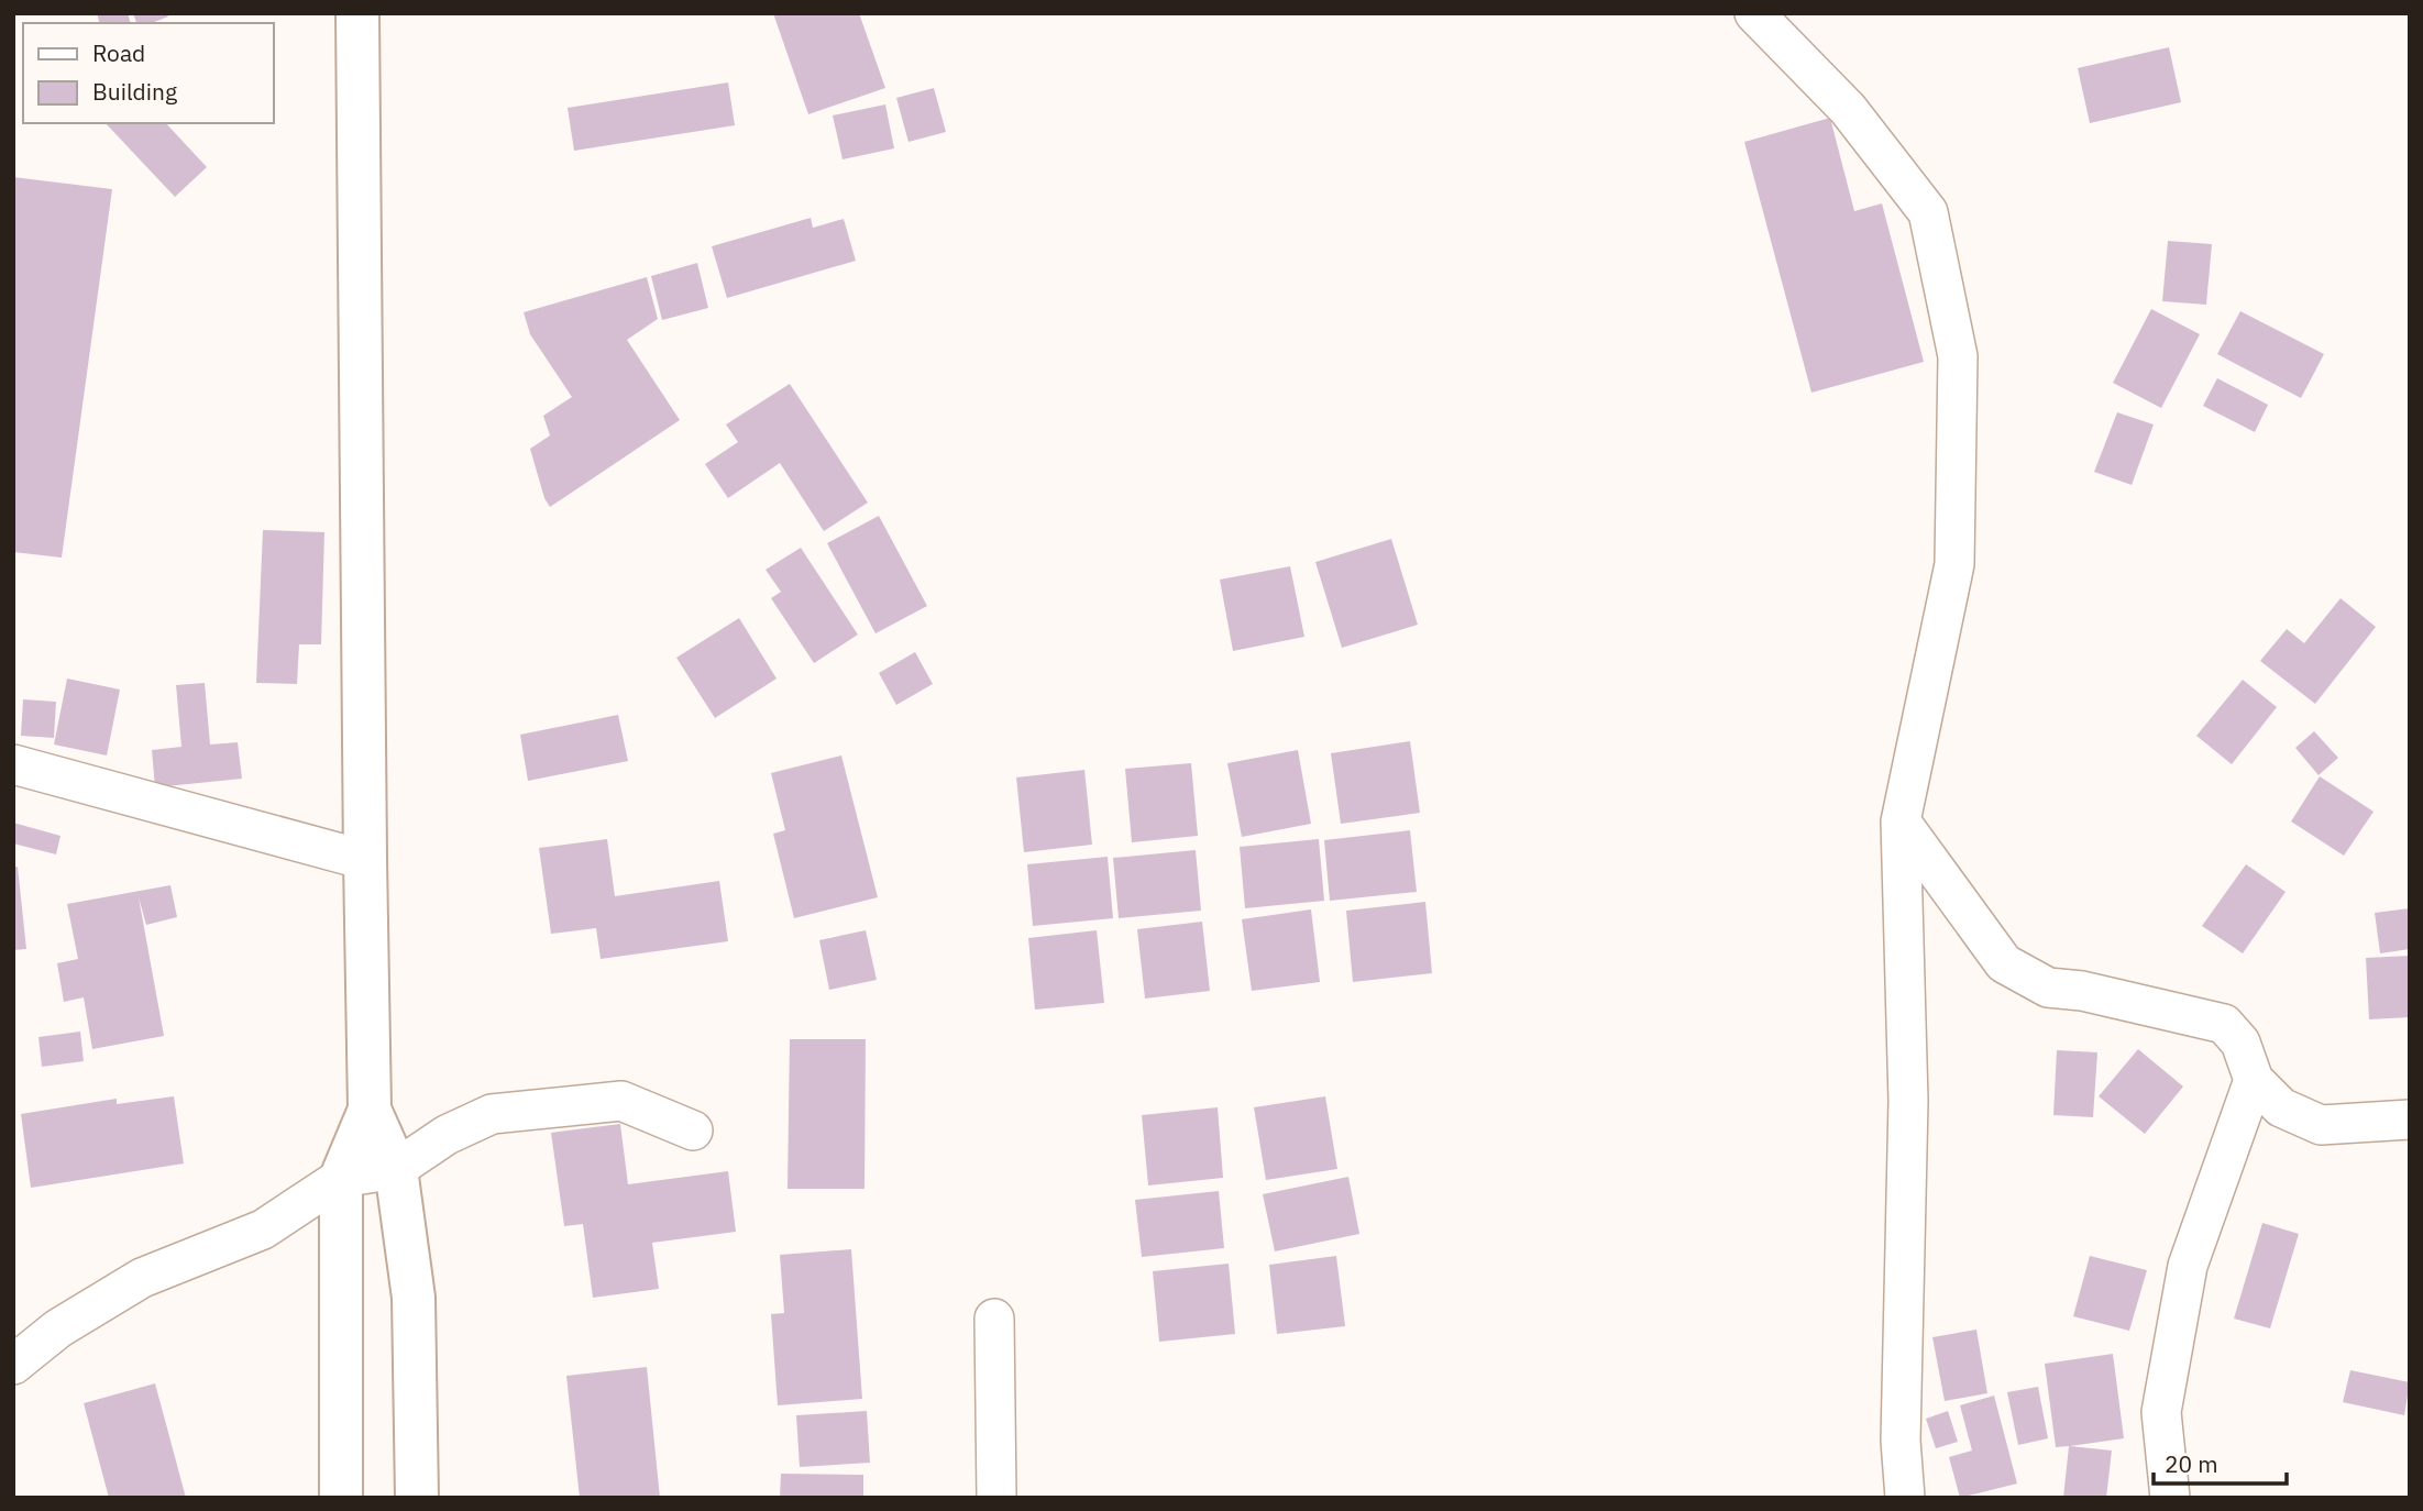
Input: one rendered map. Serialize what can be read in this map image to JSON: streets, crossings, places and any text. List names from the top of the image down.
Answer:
{
  "legend": ["Road", "Building"],
  "scale_bar": "20 m"
}
